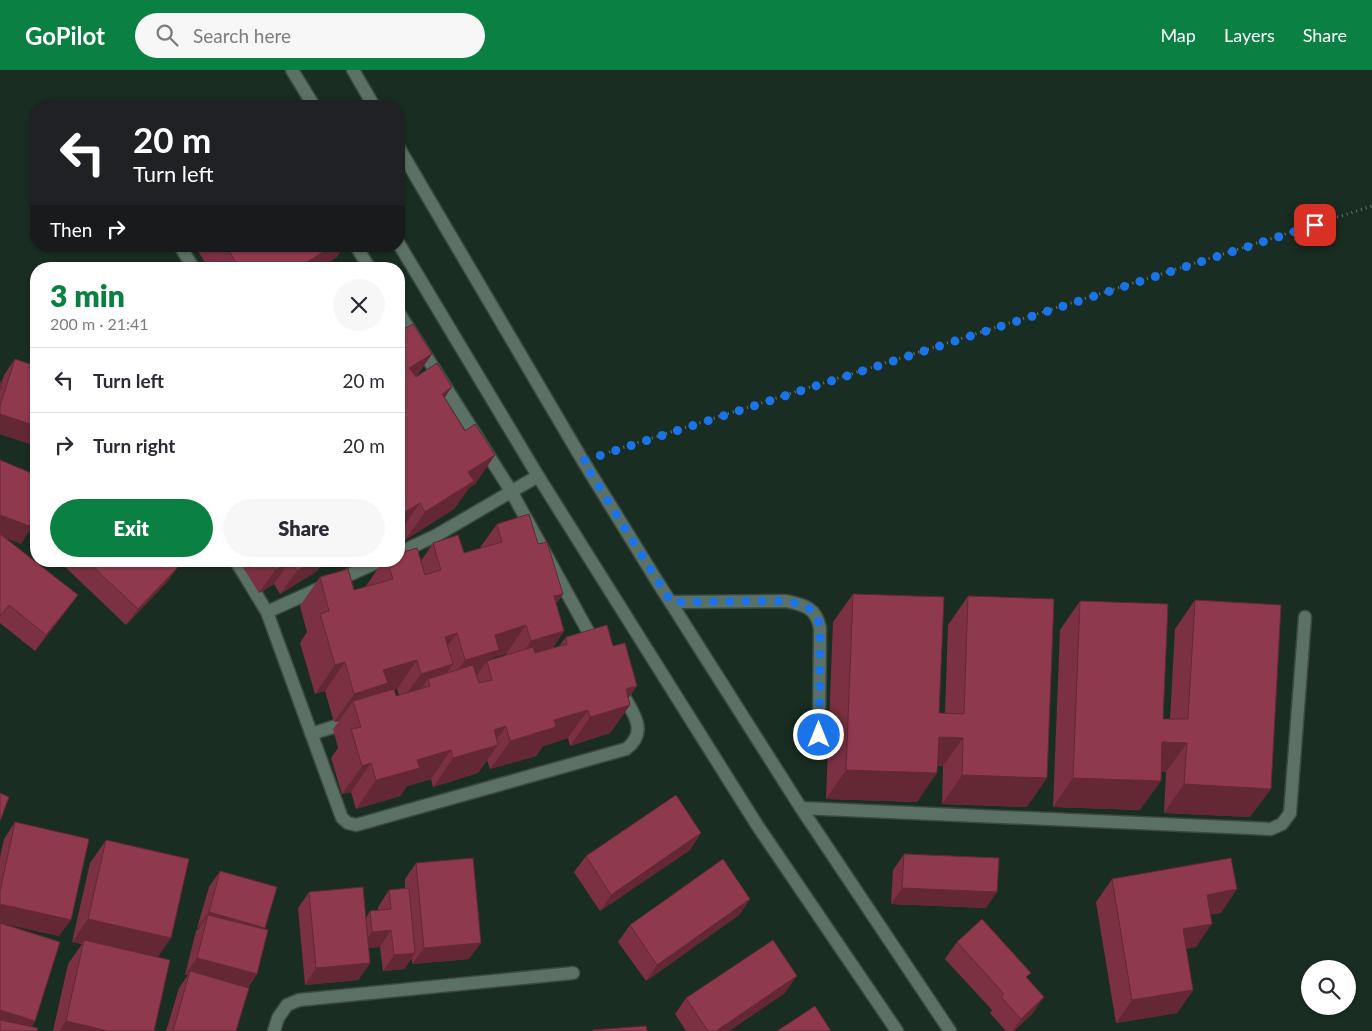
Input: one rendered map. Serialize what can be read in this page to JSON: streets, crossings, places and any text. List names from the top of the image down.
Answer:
{
  "page": {
    "header": "GoPilot",
    "search": "Search here",
    "nav": ["Map", "Layers", "Share"],
    "turn": ["20 m", "Turn left"],
    "then": "Then",
    "heading": ["3 min", "200 m · 21:41"],
    "list": [
      {
        "name": "Turn left",
        "value": "20 m"
      },
      {
        "name": "Turn right",
        "value": "20 m"
      }
    ],
    "buttons": ["Exit", "Share"]
  }
}
